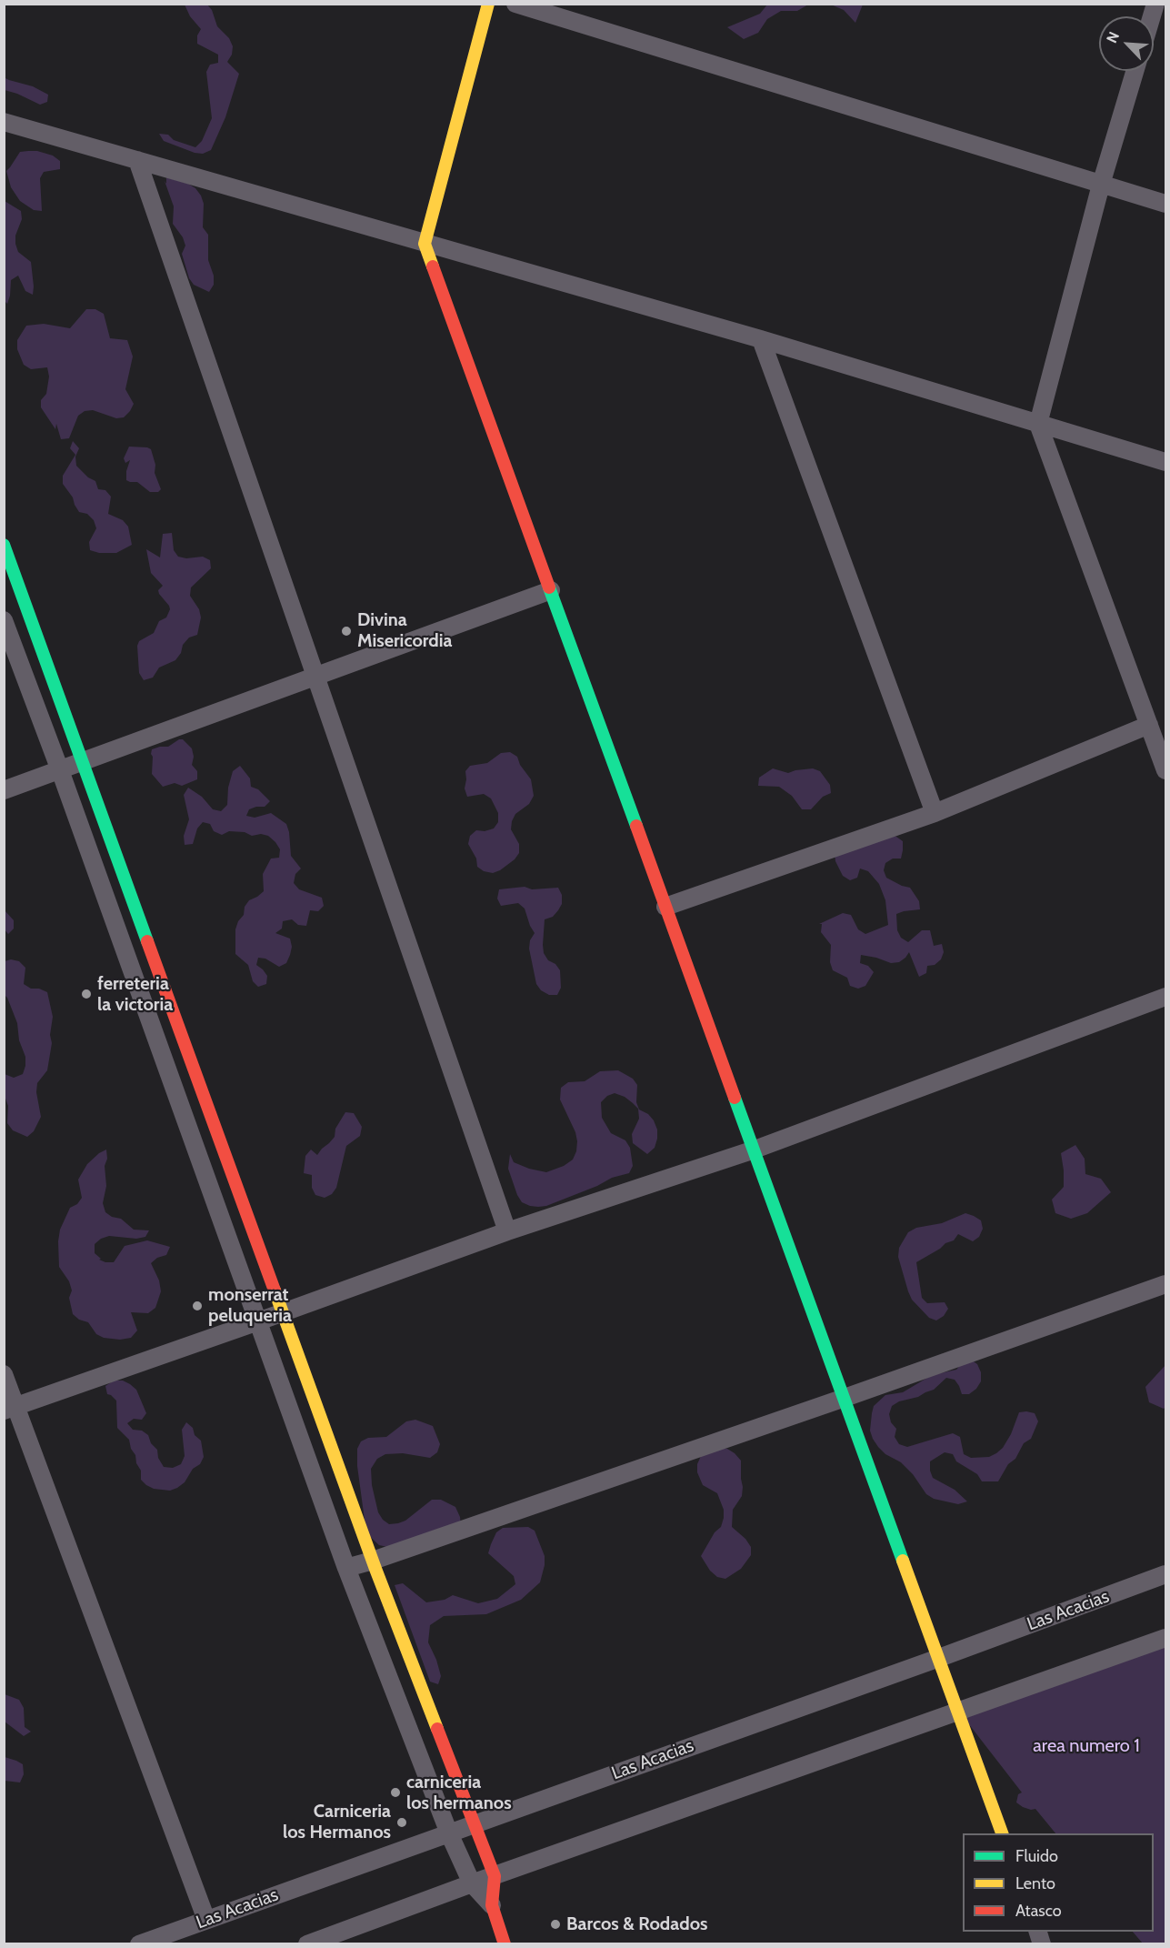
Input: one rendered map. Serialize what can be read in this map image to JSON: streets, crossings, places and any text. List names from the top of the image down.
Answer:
{
  "streets": {
    "street": ["Las Acacias"]
  },
  "parks": ["area numero 1"],
  "places": [
    "Divina Misericordia",
    "ferreteria la victoria",
    "monserrat peluqueria",
    "carniceria los hermanos",
    "Carniceria los Hermanos",
    "Barcos & Rodados"
  ],
  "legend": ["Fluido", "Lento", "Atasco"],
  "north": "top left"
}
